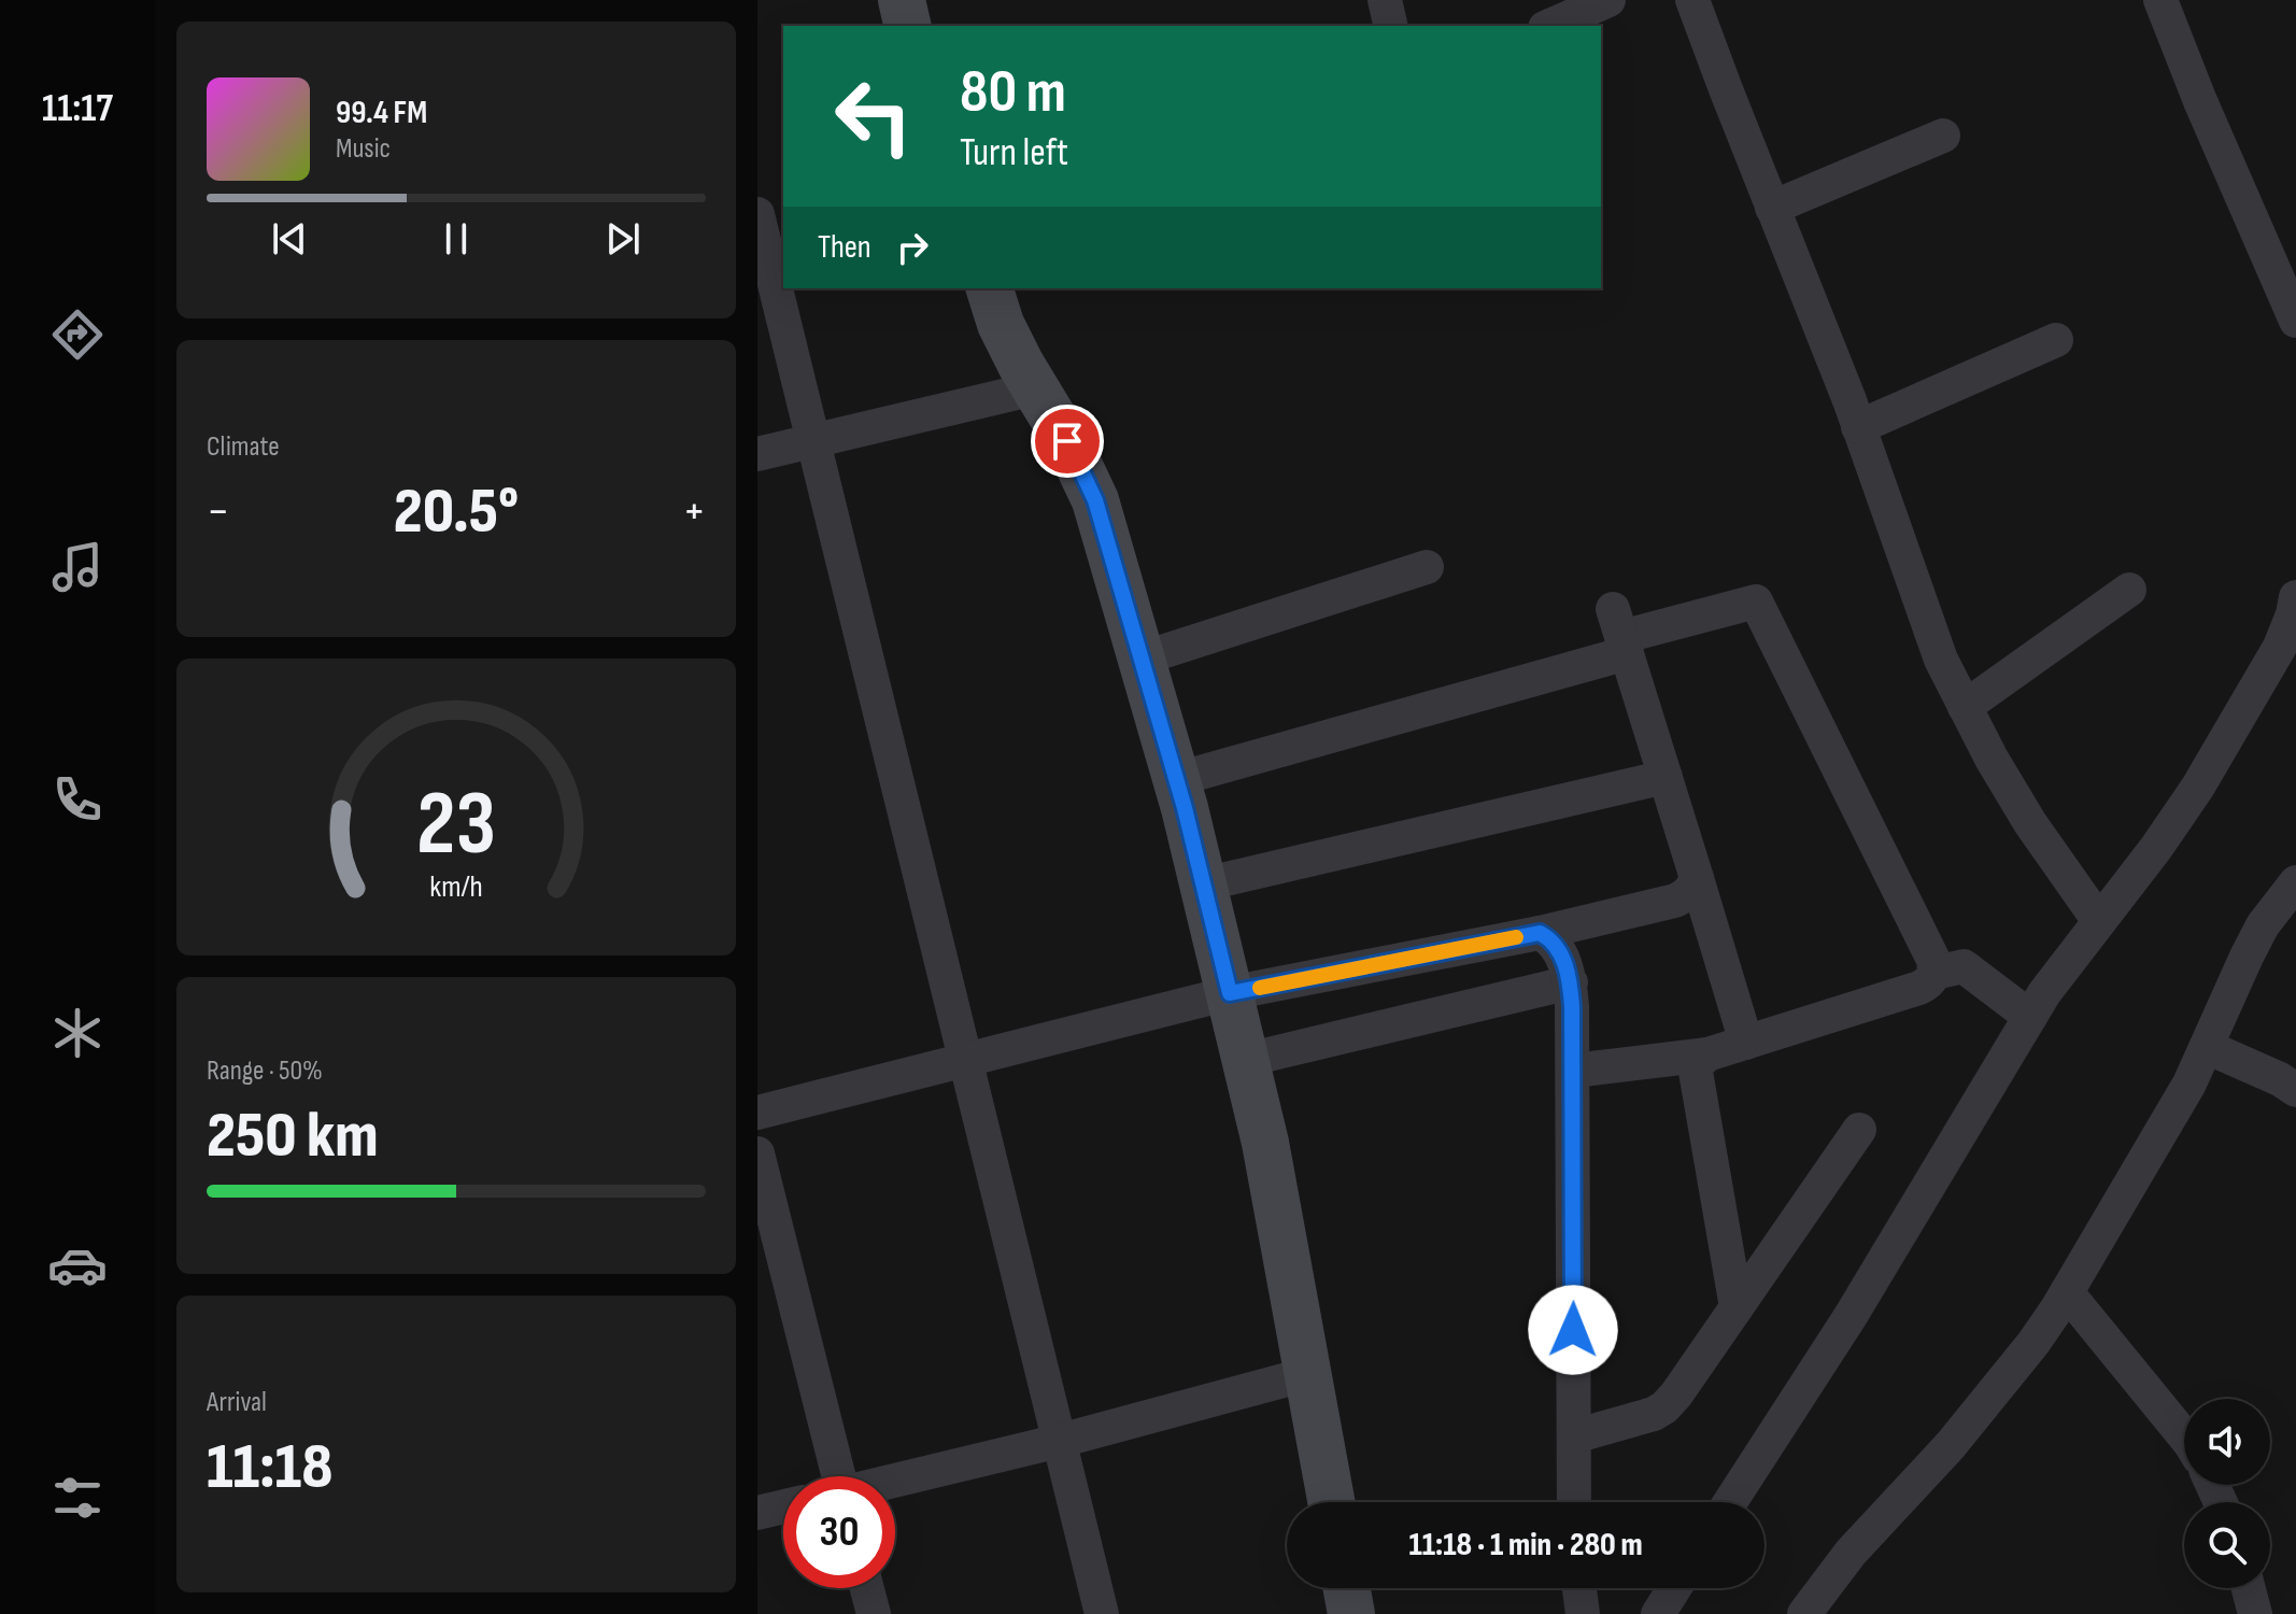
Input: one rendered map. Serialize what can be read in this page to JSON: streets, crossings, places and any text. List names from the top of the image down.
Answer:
{
  "page": {
    "tabs": "11:17",
    "turn": ["80 m", "Turn left"],
    "song": ["99.4 FM", "Music"],
    "then": "Then",
    "tile": [
      "Climate",
      ["Range · 50%", "250 km"],
      ["Arrival", "11:18"]
    ],
    "heat": ["−", "20.5°", "+"],
    "limit": "30",
    "trip": "11:18 · 1 min · 280 m",
    "gauge": ["23", "km/h"]
  }
}
